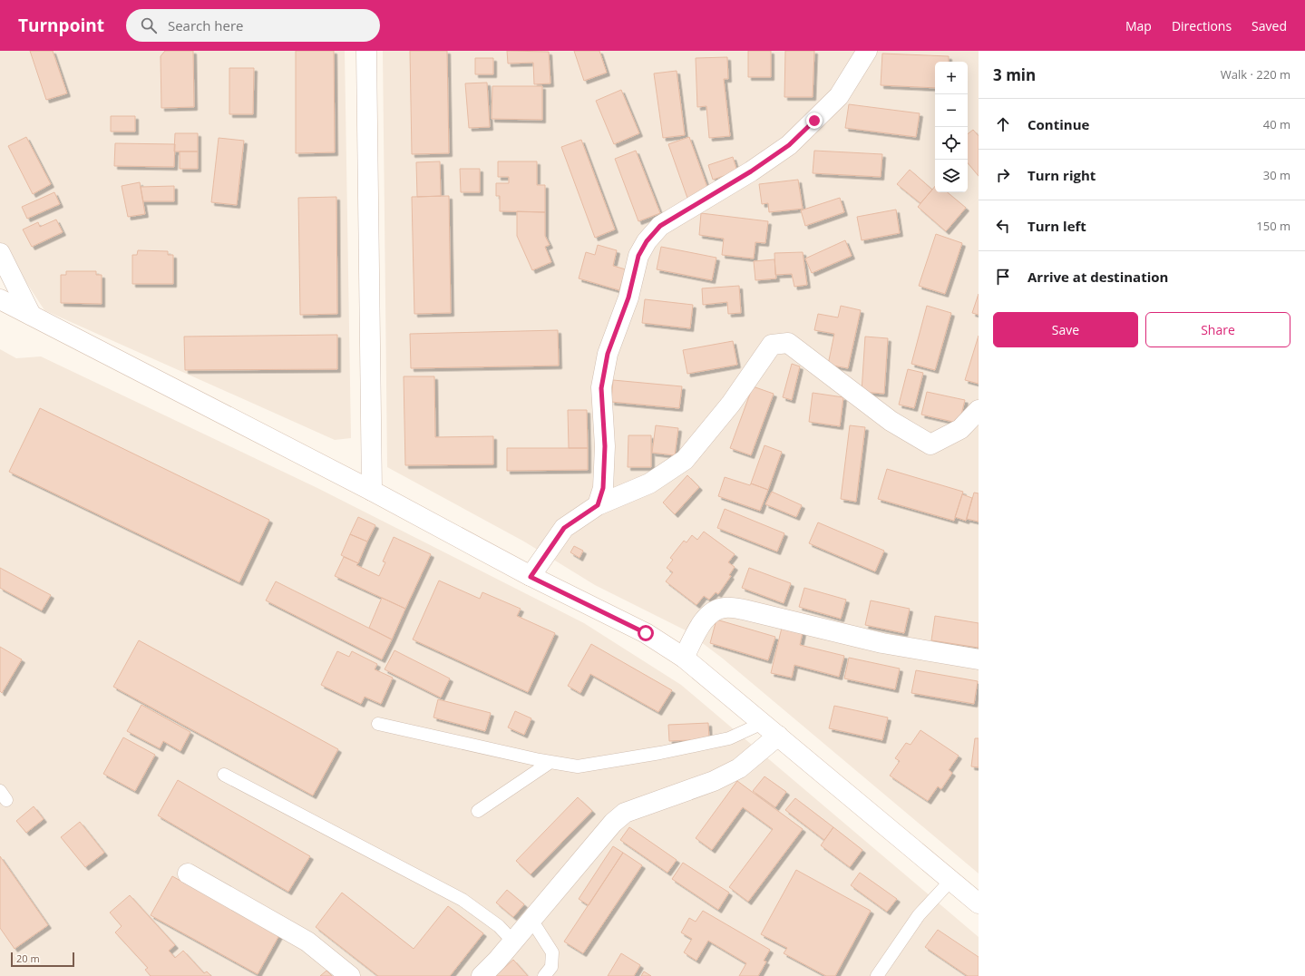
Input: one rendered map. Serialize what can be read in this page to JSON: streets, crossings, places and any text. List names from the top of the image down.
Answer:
{
  "scale_bar": "20 m",
  "page": {
    "header": "Turnpoint",
    "search": "Search here",
    "nav": ["Map", "Directions", "Saved"],
    "heading": ["3 min", "Walk · 220 m"],
    "map_buttons": ["+", "−"],
    "list": [
      ["Continue", "40 m"],
      ["Turn right", "30 m"],
      ["Turn left", "150 m"],
      "Arrive at destination"
    ],
    "buttons": ["Save", "Share"],
    "scale": "20 m"
  }
}
